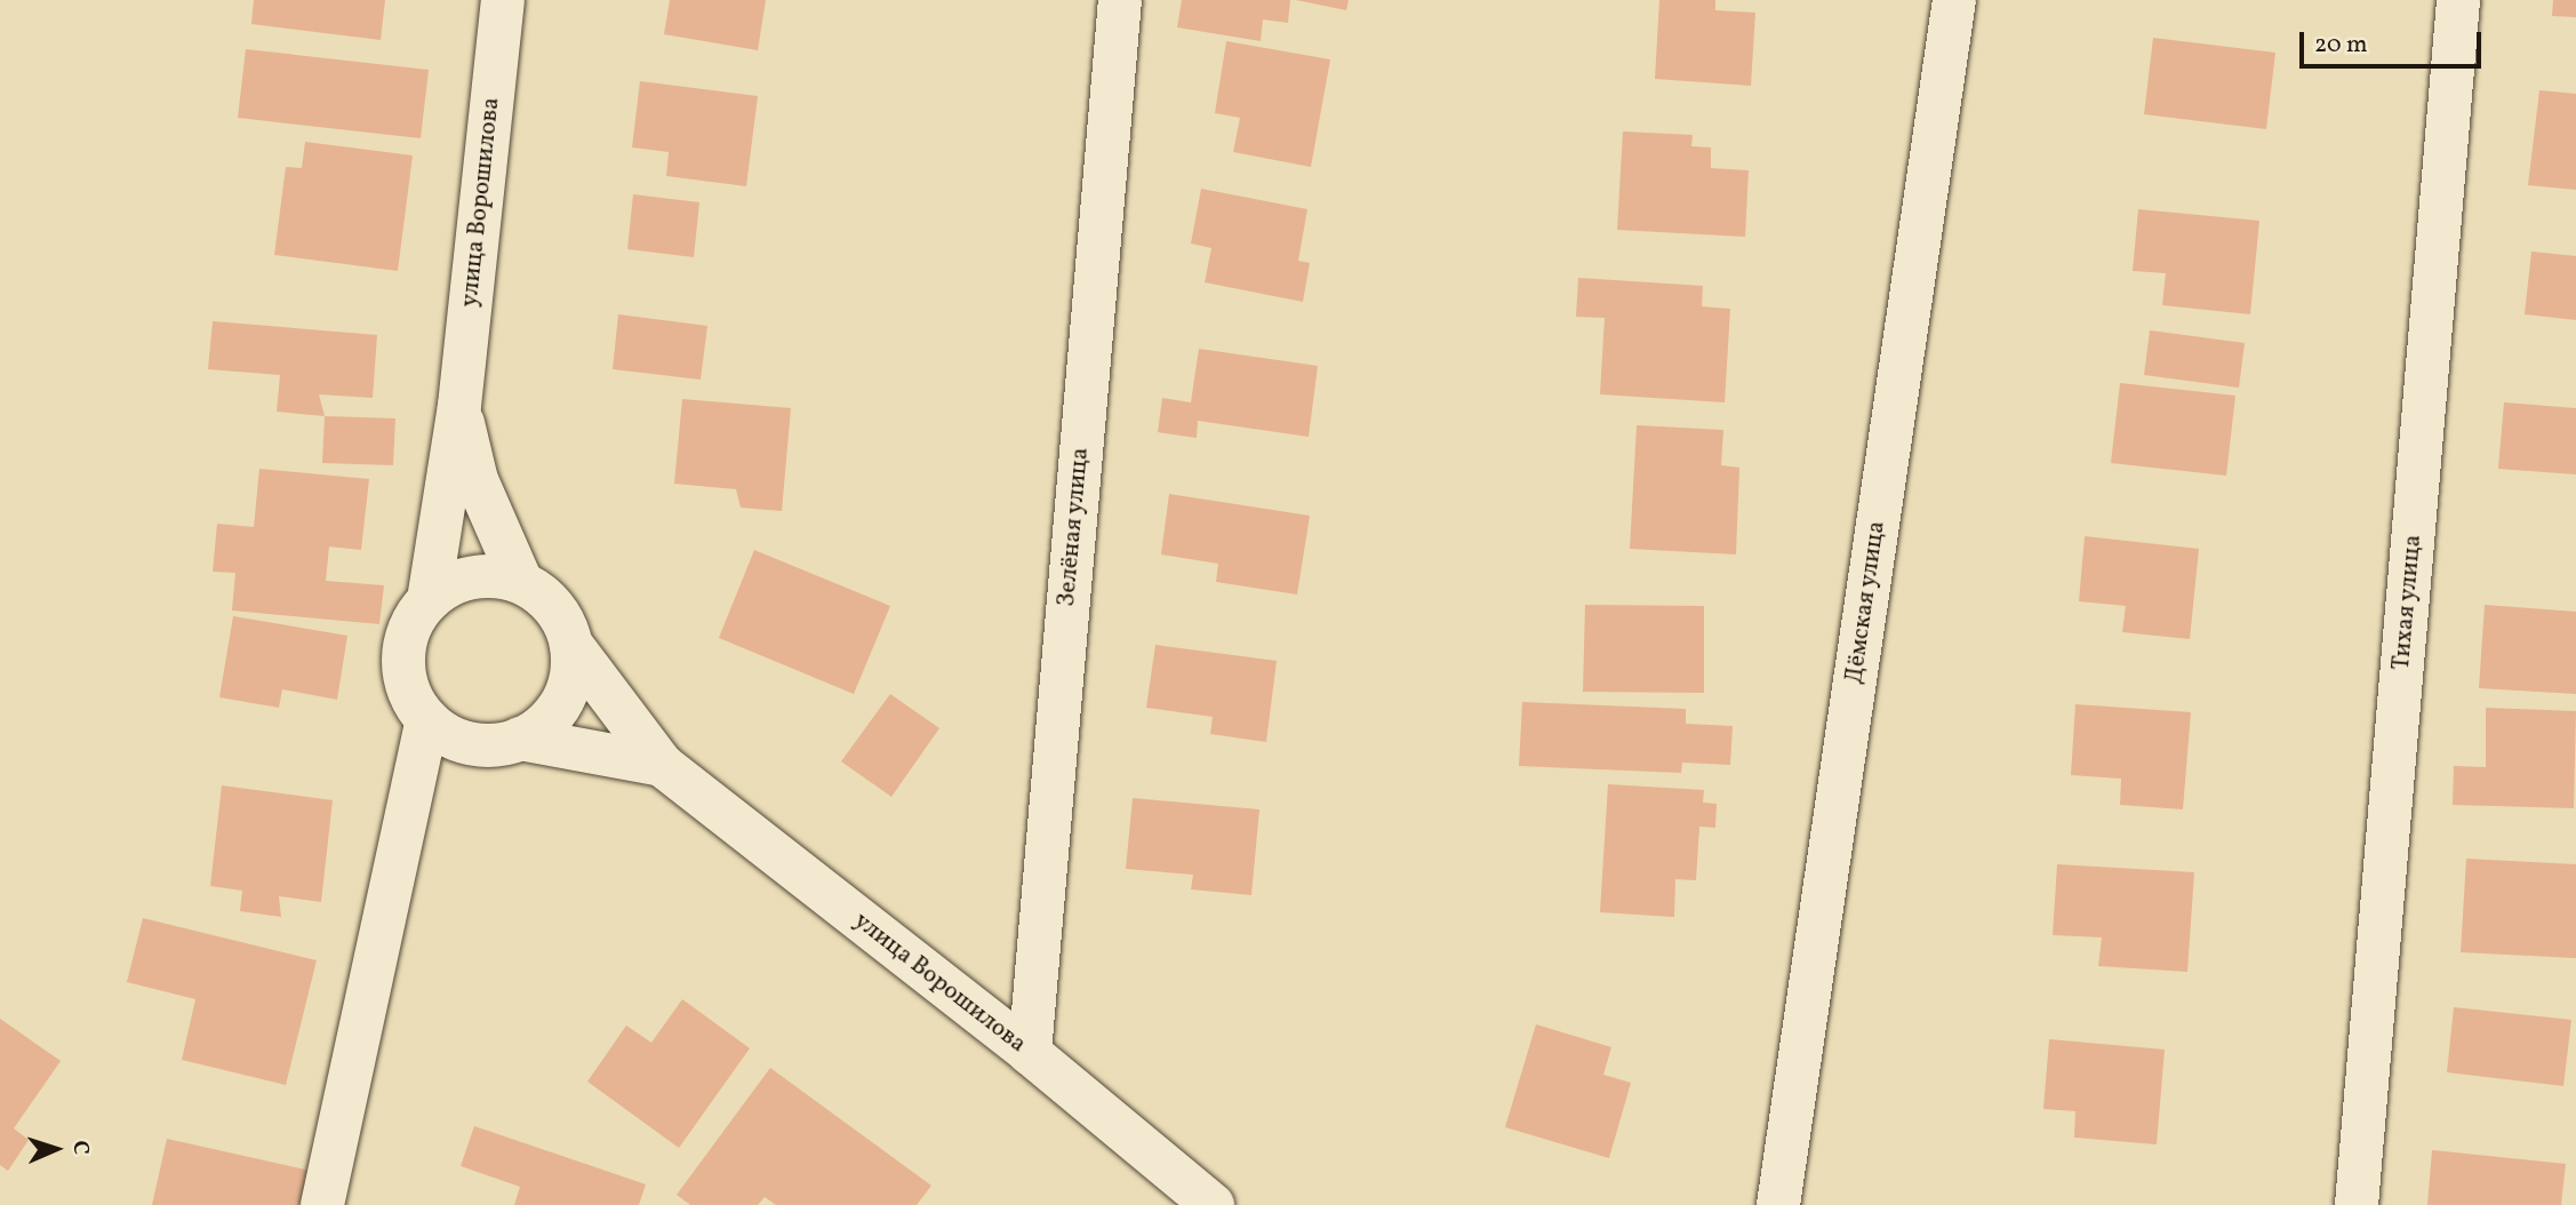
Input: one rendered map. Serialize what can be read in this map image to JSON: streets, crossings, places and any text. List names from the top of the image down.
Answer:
{
  "streets": {
    "street": [
      "улица Ворошилова",
      "Зелёная улица",
      "Дёмская улица",
      "Тихая улица"
    ]
  },
  "crossings": [
    ["улица Ворошилова", "Зелёная улица"]
  ],
  "scale_bar": "20 m",
  "north": "right"
}
